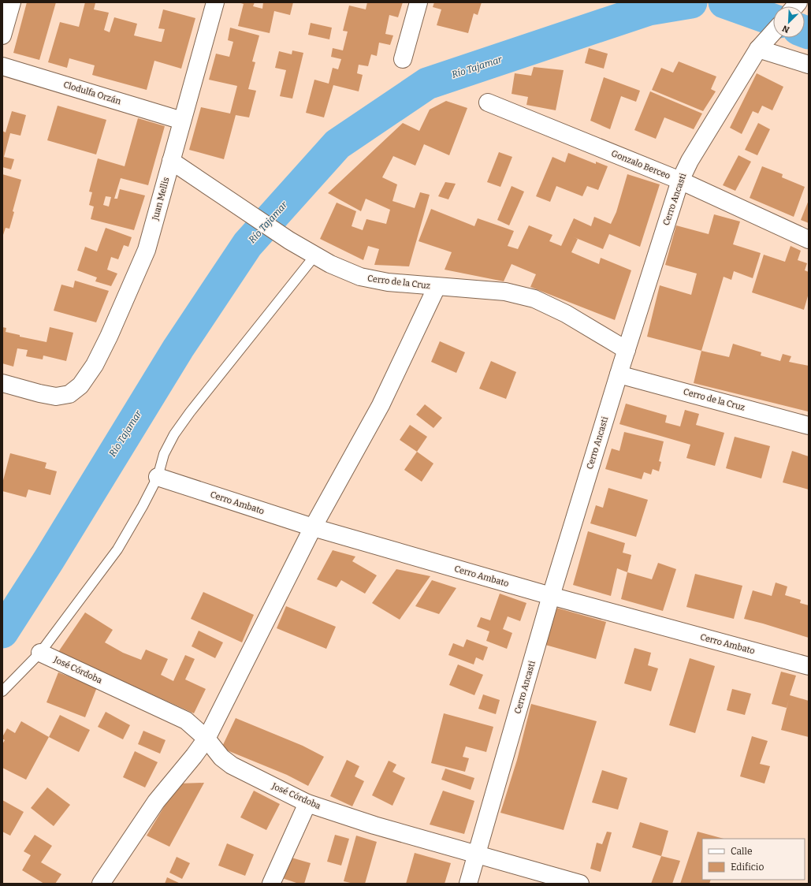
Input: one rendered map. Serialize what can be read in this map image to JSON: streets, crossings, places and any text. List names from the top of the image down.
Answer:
{
  "streets": {
    "street": [
      "Clodulfa Orzán",
      "Gonzalo Berceo",
      "Juan Mellis",
      "Cerro Ancasti",
      "Cerro de la Cruz",
      "Cerro Ambato",
      "José Córdoba"
    ]
  },
  "crossings": [
    ["Clodulfa Orzán", "Juan Mellis"],
    ["Gonzalo Berceo", "Cerro Ancasti"],
    ["Juan Mellis", "Cerro de la Cruz"],
    ["Cerro Ancasti", "Cerro de la Cruz"],
    ["Cerro Ancasti", "Cerro Ambato"],
    ["Cerro Ancasti", "José Córdoba"]
  ],
  "water": ["Río Tajamar"],
  "legend": ["Calle", "Edificio"],
  "north": "bottom left"
}
